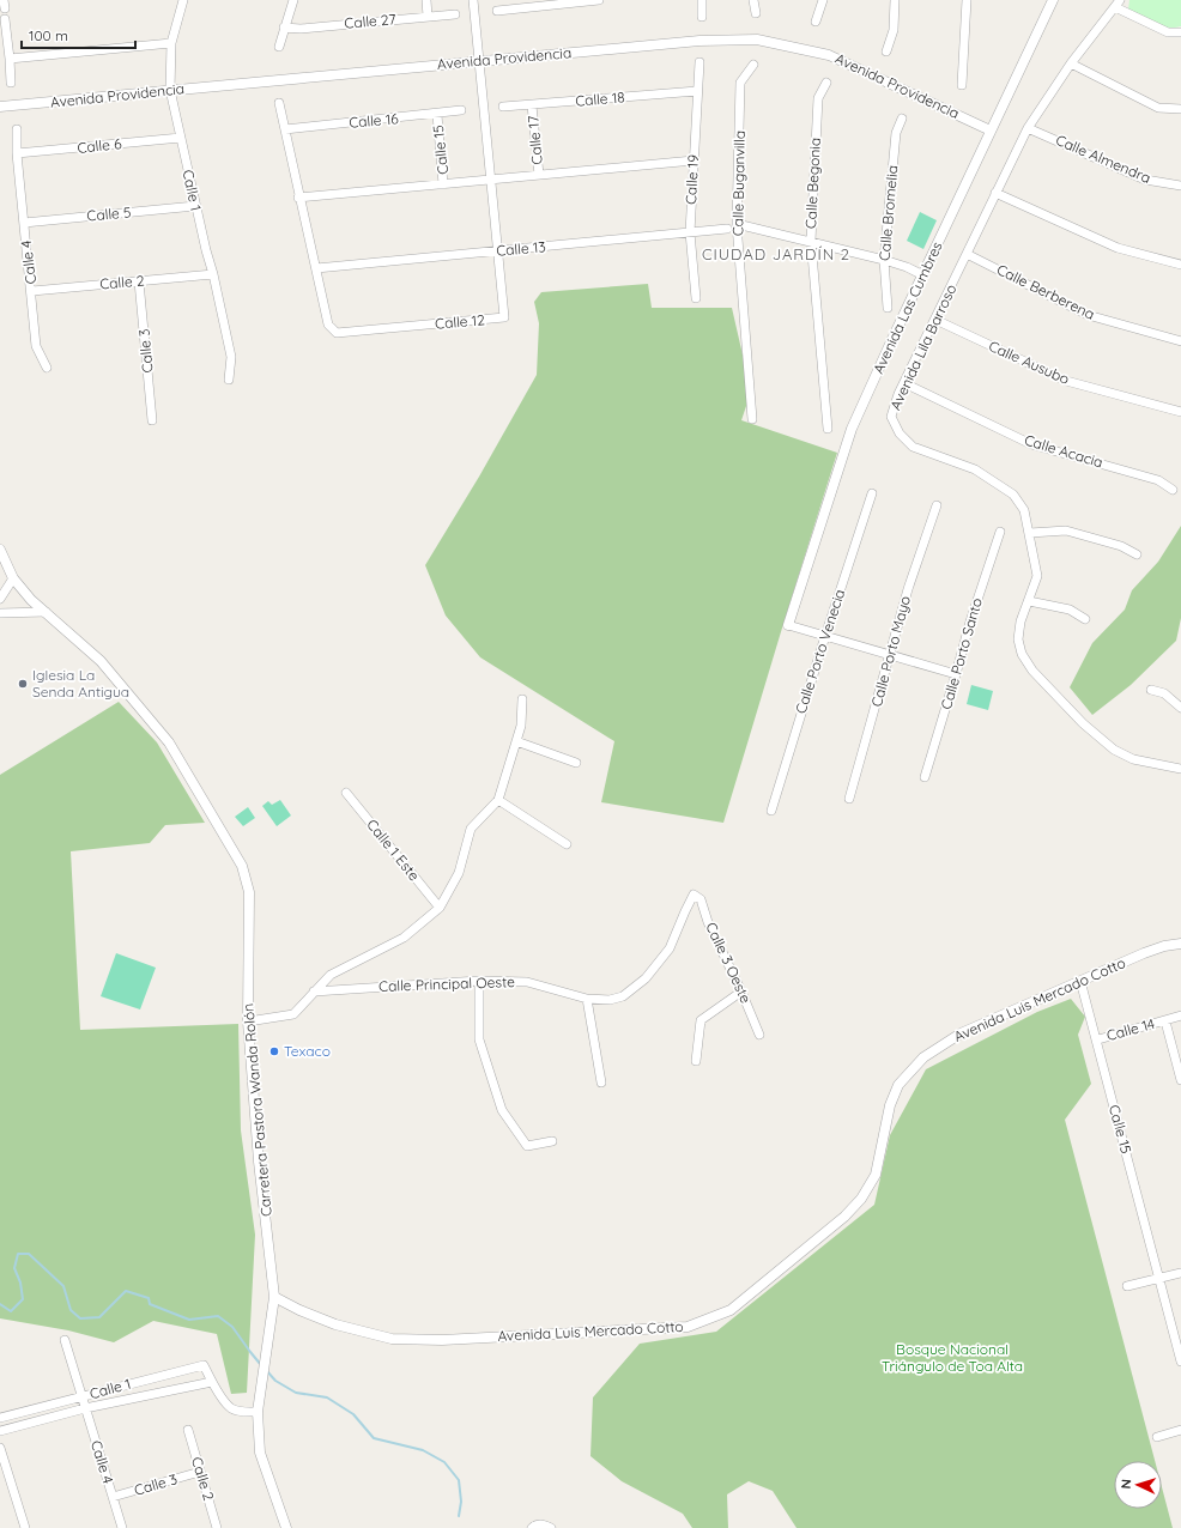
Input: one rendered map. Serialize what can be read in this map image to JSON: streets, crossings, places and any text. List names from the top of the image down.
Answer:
{
  "streets": {
    "street": [
      "Calle 27",
      "Avenida Providencia",
      "Calle 18",
      "Calle 16",
      "Calle 17",
      "Calle 6",
      "Calle 15",
      "Calle Almendra",
      "Calle 19",
      "Calle Buganvilla",
      "Calle Begonia",
      "Calle 1",
      "Calle Bromelia",
      "Calle 5",
      "Calle 13",
      "Calle 4",
      "Calle 2",
      "Calle Berberena",
      "Avenida Las Cumbres",
      "Calle 12",
      "Avenida Lila Barroso",
      "Calle 3",
      "Calle Ausubo",
      "Calle Acacia",
      "Calle Porto Venecia",
      "Calle Porto Mayo",
      "Calle Porto Santo",
      "Calle 1 Este",
      "Calle 3 Oeste",
      "Calle Principal Oeste",
      "Avenida Luis Mercado Cotto",
      "Calle 14",
      "Carretera Pastora Wanda Rolón"
    ]
  },
  "crossings": [
    ["Avenida Providencia", "Calle 1"],
    ["Avenida Providencia", "Avenida Las Cumbres"],
    ["Avenida Providencia", "Calle 12"],
    ["Calle 18", "Calle 17"],
    ["Calle 18", "Calle 19"],
    ["Calle 16", "Calle 15"],
    ["Calle 16", "Calle 12"],
    ["Calle 6", "Calle 1"],
    ["Calle 6", "Calle 4"],
    ["Calle 15", "Avenida Luis Mercado Cotto"],
    ["Calle 15", "Calle 14"],
    ["Calle Almendra", "Avenida Lila Barroso"],
    ["Calle 19", "Calle 13"],
    ["Calle 1", "Calle 5"],
    ["Calle 1", "Calle 4"],
    ["Calle 1", "Calle 2"],
    ["Calle 1", "Carretera Pastora Wanda Rolón"],
    ["Calle 5", "Calle 4"],
    ["Calle 13", "Calle 12"],
    ["Calle 4", "Calle 2"],
    ["Calle 4", "Calle 3"],
    ["Calle 2", "Calle 3"],
    ["Calle Berberena", "Avenida Lila Barroso"],
    ["Avenida Lila Barroso", "Calle Ausubo"],
    ["Avenida Lila Barroso", "Calle Acacia"],
    ["Calle 3 Oeste", "Calle Principal Oeste"],
    ["Avenida Luis Mercado Cotto", "Carretera Pastora Wanda Rolón"]
  ],
  "districts": ["CIUDAD JARDÍN 2"],
  "parks": ["Bosque Nacional Triángulo de Toa Alta"],
  "places": ["Iglesia La Senda Antigua", "Texaco"],
  "scale_bar": "100 m",
  "north": "left"
}
